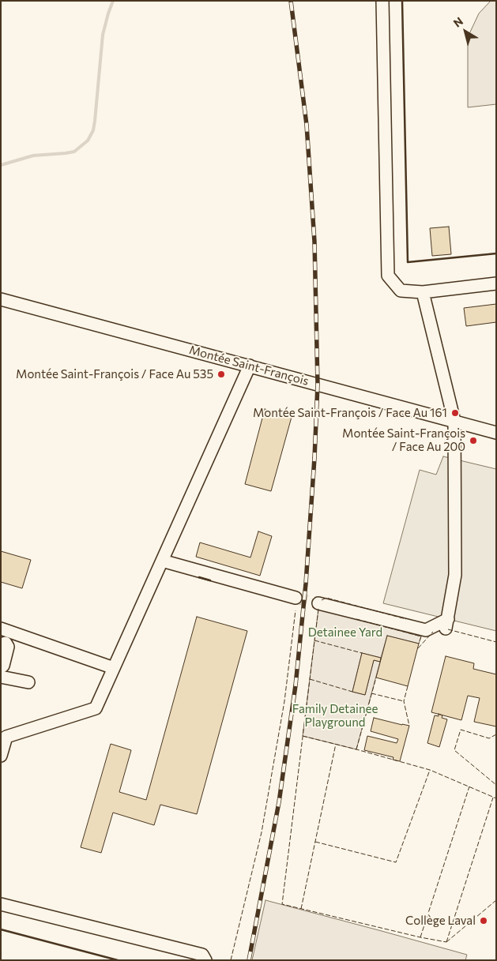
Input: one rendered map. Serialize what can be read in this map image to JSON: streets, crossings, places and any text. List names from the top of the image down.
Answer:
{
  "streets": {
    "street": ["Montée Saint-François"]
  },
  "parks": ["Detainee Yard", "Family Detainee Playground"],
  "places": [
    "Montée Saint-François / Face Au 535",
    "Montée Saint-François / Face Au 161",
    "Montée Saint-François / Face Au 200",
    "Collège Laval"
  ],
  "north": "top left"
}
